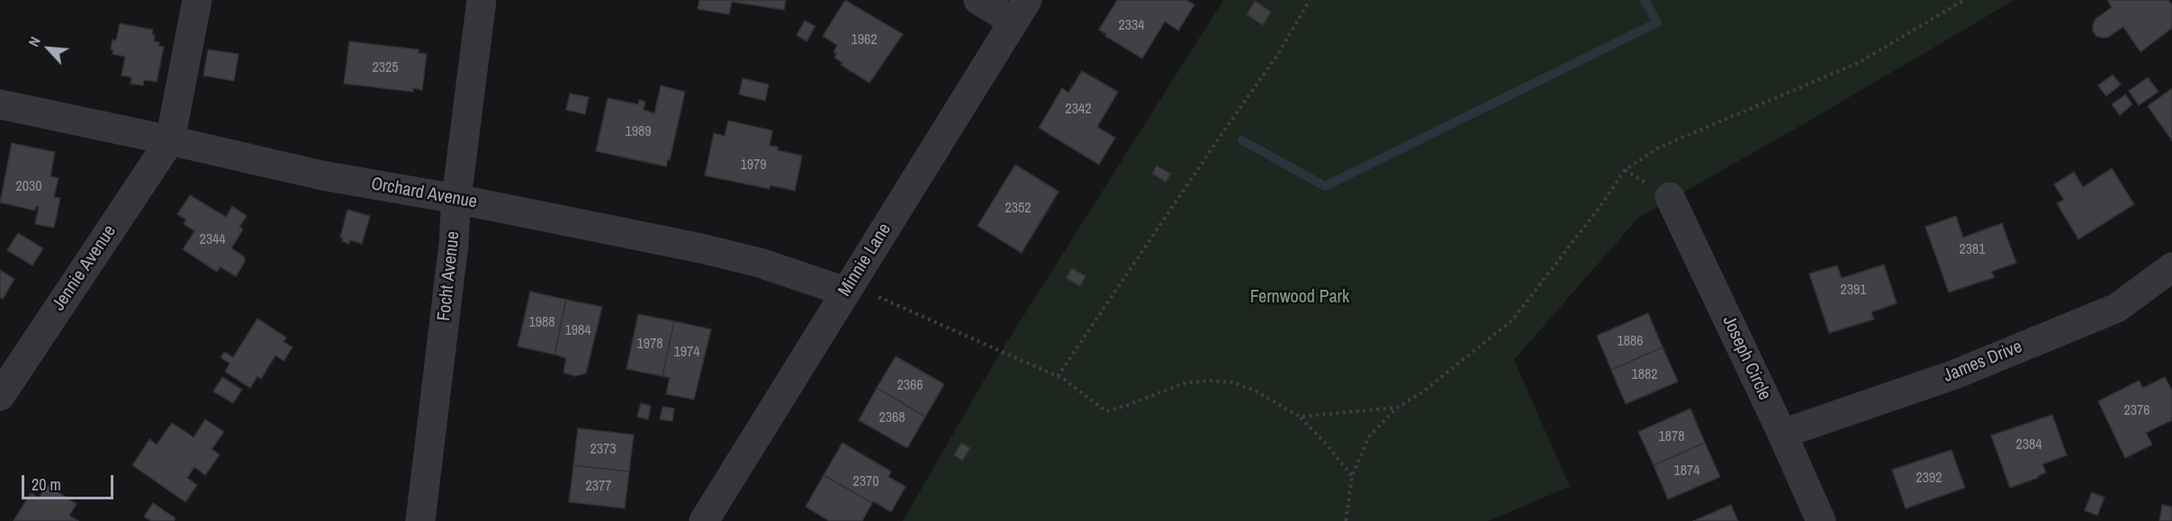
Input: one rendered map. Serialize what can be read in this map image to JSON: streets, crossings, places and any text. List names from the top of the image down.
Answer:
{
  "streets": {
    "street": [
      "Orchard Avenue",
      "Minnie Lane",
      "Jennie Avenue",
      "Focht Avenue",
      "Joseph Circle",
      "James Drive"
    ]
  },
  "crossings": [
    ["Orchard Avenue", "Minnie Lane"],
    ["Orchard Avenue", "Jennie Avenue"],
    ["Orchard Avenue", "Focht Avenue"],
    ["Joseph Circle", "James Drive"]
  ],
  "parks": ["Fernwood Park"],
  "house_numbers": [
    "2334",
    "1962",
    "2325",
    "2342",
    "1989",
    "1979",
    "2030",
    "2352",
    "2344",
    "2381",
    "2391",
    "1988",
    "1984",
    "1886",
    "1978",
    "1974",
    "1882",
    "2366",
    "2376",
    "2368",
    "1878",
    "2384",
    "2373",
    "1874",
    "2392",
    "2370",
    "2377"
  ],
  "scale_bar": "20 m",
  "north": "top left"
}
